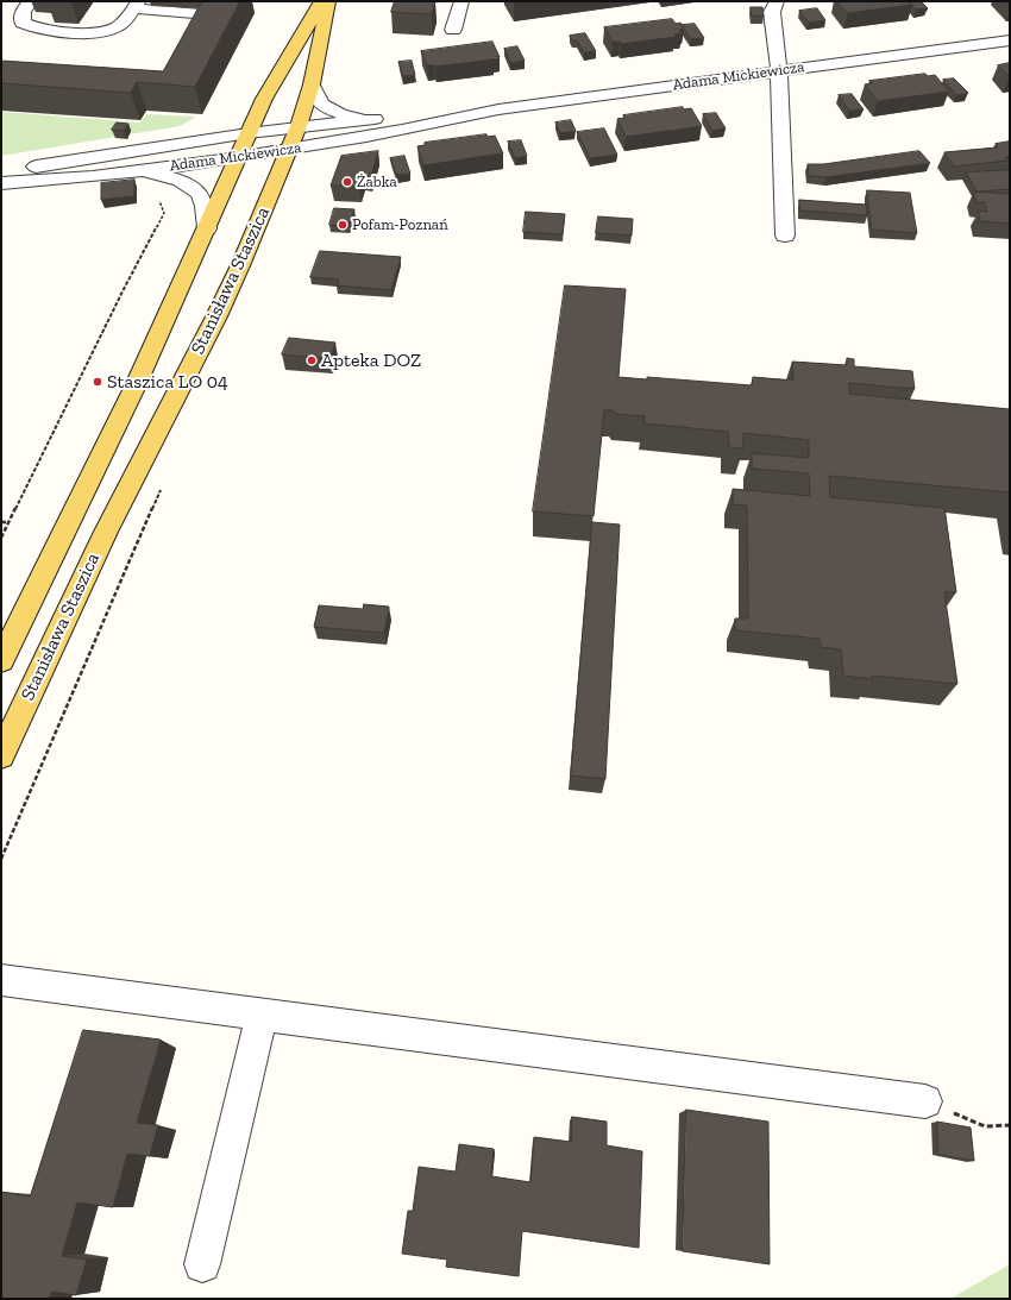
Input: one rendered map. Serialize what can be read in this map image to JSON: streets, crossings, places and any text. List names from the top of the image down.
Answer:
{
  "streets": {
    "main road": ["Stanisława Staszica"],
    "street": ["Adama Mickiewicza"]
  },
  "crossings": [
    ["Adama Mickiewicza", "Stanisława Staszica"]
  ],
  "places": [
    "Żabka",
    "Pofam-Poznań",
    "Apteka DOZ",
    "Staszica LO 04"
  ]
}
